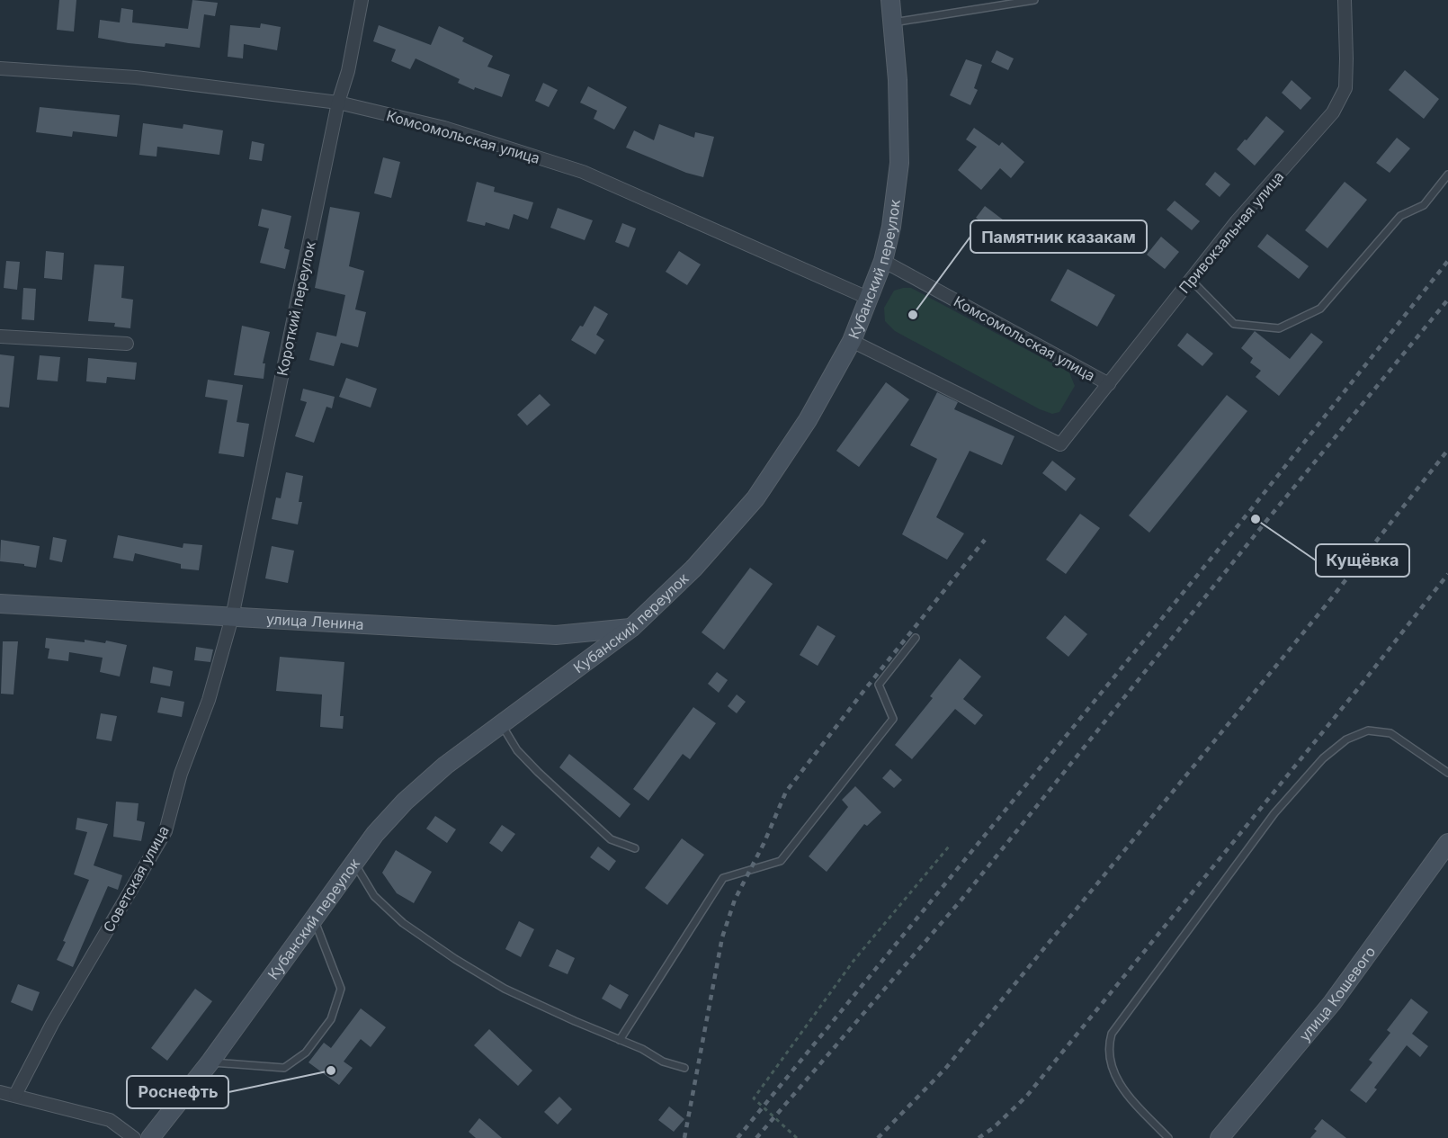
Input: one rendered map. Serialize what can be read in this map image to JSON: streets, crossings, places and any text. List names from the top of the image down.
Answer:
{
  "streets": {
    "street": [
      "Комсомольская улица",
      "Привокзальная улица",
      "Кубанский переулок",
      "Короткий переулок",
      "улица Ленина",
      "Советская улица",
      "улица Кошевого"
    ]
  },
  "crossings": [
    ["Комсомольская улица", "Привокзальная улица"],
    ["Комсомольская улица", "Кубанский переулок"],
    ["Комсомольская улица", "Короткий переулок"],
    ["Привокзальная улица", "Кубанский переулок"],
    ["Кубанский переулок", "улица Ленина"],
    ["Короткий переулок", "улица Ленина"],
    ["Короткий переулок", "Советская улица"],
    ["улица Ленина", "Советская улица"]
  ],
  "places": ["Памятник казакам", "Кущёвка", "Роснефть"]
}
